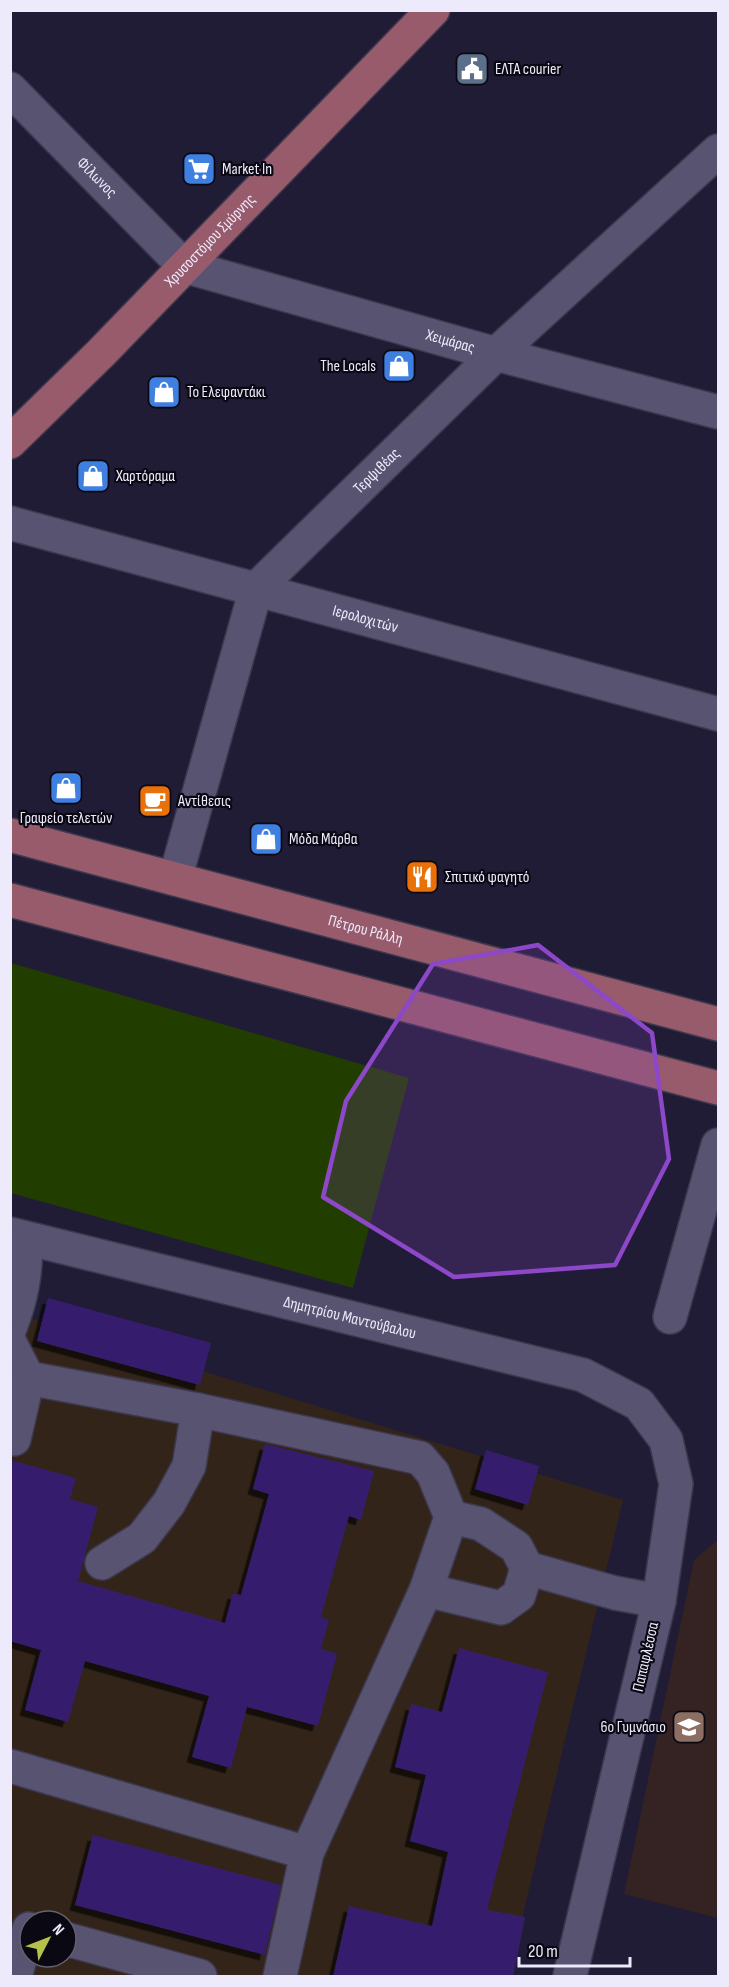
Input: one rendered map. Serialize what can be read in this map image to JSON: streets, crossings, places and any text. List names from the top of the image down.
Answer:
{
  "streets": {
    "main road": ["Χρυσοστόμου Σμύρνης", "Πέτρου Ράλλη"],
    "street": [
      "Φίλωνος",
      "Χειμάρας",
      "Τερψιθέας",
      "Ιερολοχιτών",
      "Δημητρίου Μαντούβαλου",
      "Παπαφλέσσα"
    ]
  },
  "crossings": [
    ["Φίλωνος", "Χρυσοστόμου Σμύρνης"],
    ["Φίλωνος", "Χειμάρας"],
    ["Χρυσοστόμου Σμύρνης", "Χειμάρας"],
    ["Χειμάρας", "Τερψιθέας"],
    ["Τερψιθέας", "Ιερολοχιτών"],
    ["Τερψιθέας", "Πέτρου Ράλλη"],
    ["Δημητρίου Μαντούβαλου", "Παπαφλέσσα"]
  ],
  "places": {
    "public building": ["ΕΛΤΑ courier"],
    "supermarket": ["Market In"],
    "shop": [
      "The Locals",
      "Το Ελεφαντάκι",
      "Χαρτόραμα",
      "Γραφείο τελετών",
      "Μόδα Μάρθα"
    ],
    "cafe": ["Αντίθεσις"],
    "restaurant": ["Σπιτικό φαγητό"],
    "school or university": ["6ο Γυμνάσιο"]
  },
  "scale_bar": "20 m",
  "north": "top right"
}
